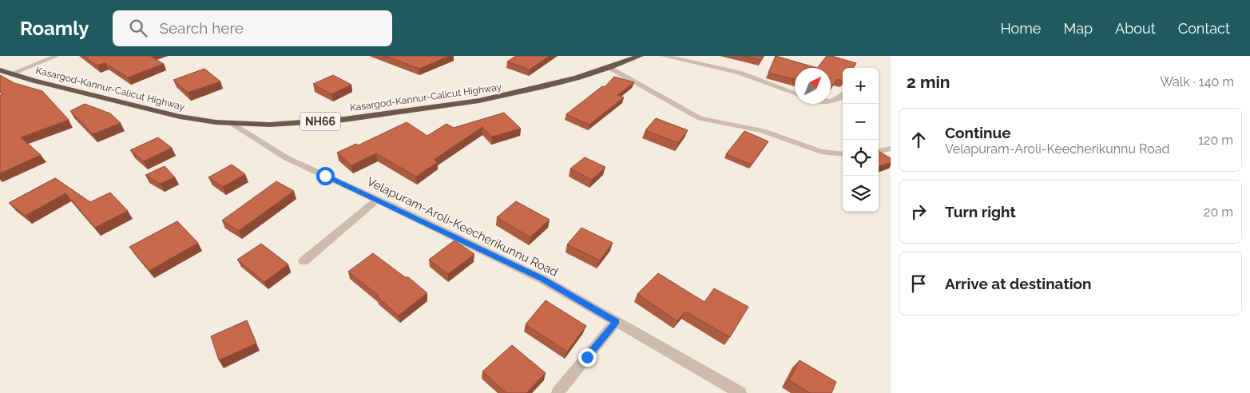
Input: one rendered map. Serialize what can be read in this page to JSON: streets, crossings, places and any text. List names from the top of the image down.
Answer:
{
  "streets": {
    "highway": ["Kasargod-Kannur-Calicut Highway", "NH66"],
    "street": ["Velapuram-Aroli-Keecherikunnu Road"]
  },
  "crossings": [
    ["Kasargod-Kannur-Calicut Highway", "Velapuram-Aroli-Keecherikunnu Road"]
  ],
  "north": "top right",
  "page": {
    "header": "Roamly",
    "search": "Search here",
    "nav": [
      "Home",
      "Map",
      "About",
      "Contact"
    ],
    "heading": ["2 min", "Walk · 140 m"],
    "map_buttons": ["+", "−"],
    "list": [
      ["Continue", "Velapuram-Aroli-Keecherikunnu Road", "120 m"],
      ["Turn right", "20 m"],
      "Arrive at destination"
    ]
  }
}
